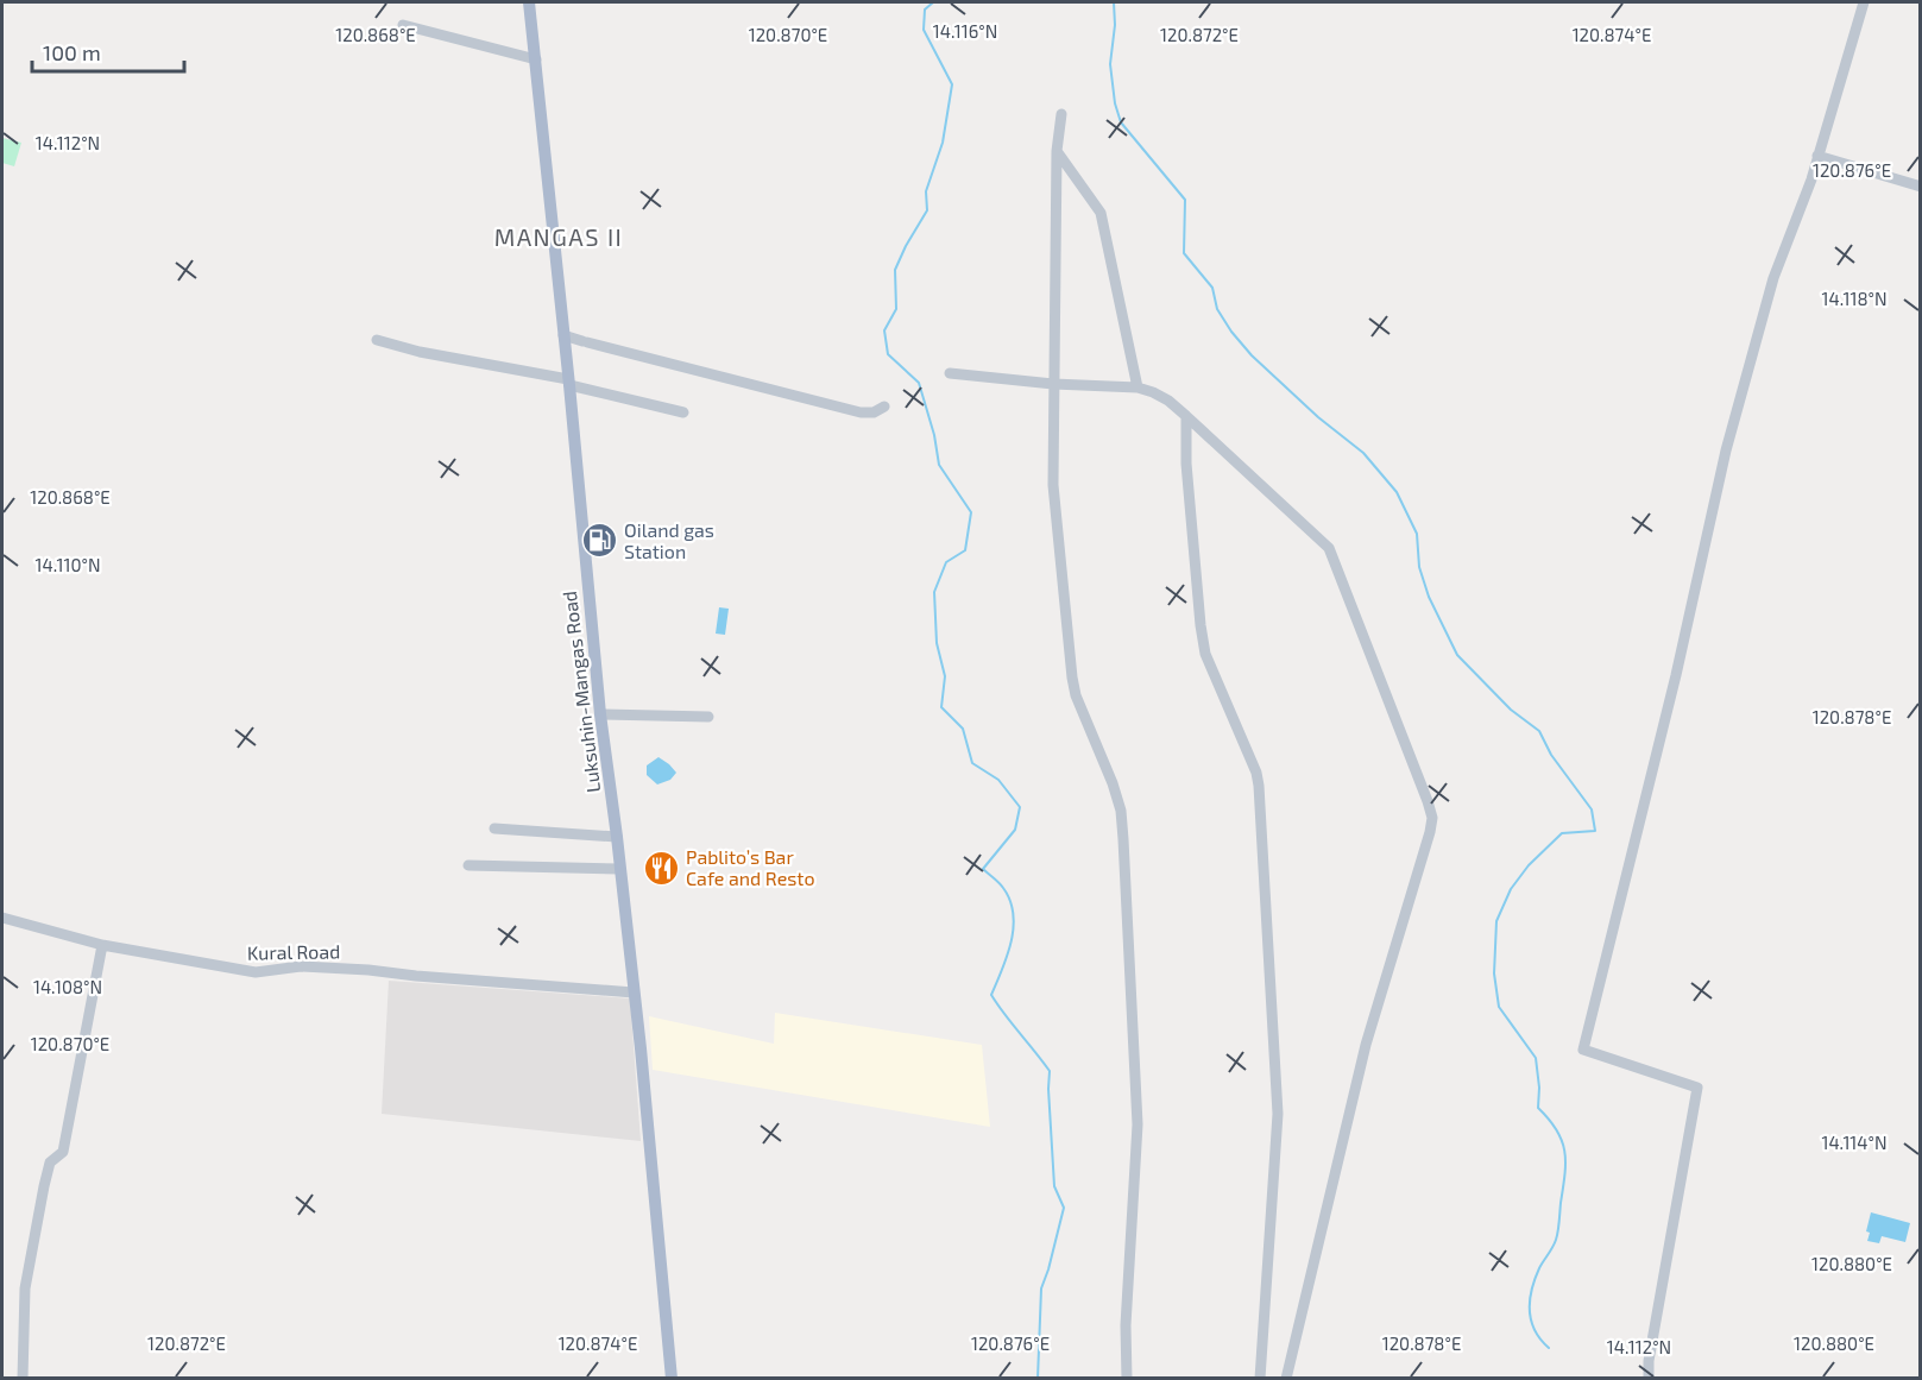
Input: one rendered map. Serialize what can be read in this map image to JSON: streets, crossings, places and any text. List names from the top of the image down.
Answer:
{
  "streets": {
    "main road": ["Luksuhin-Mangas Road"],
    "street": ["Kural Road"]
  },
  "crossings": [
    ["Luksuhin-Mangas Road", "Kural Road"]
  ],
  "districts": ["MANGAS II"],
  "places": {
    "fuel station": ["Oiland gas Station"],
    "restaurant": ["Pablito’s Bar Cafe and Resto"]
  },
  "scale_bar": "100 m",
  "coordinates": [
    "14.116°N",
    "120.868°E",
    "120.870°E",
    "120.872°E",
    "120.874°E",
    "14.112°N",
    "120.876°E",
    "14.118°N",
    "14.110°N",
    "120.878°E",
    "14.108°N",
    "14.114°N",
    "120.880°E"
  ]
}
